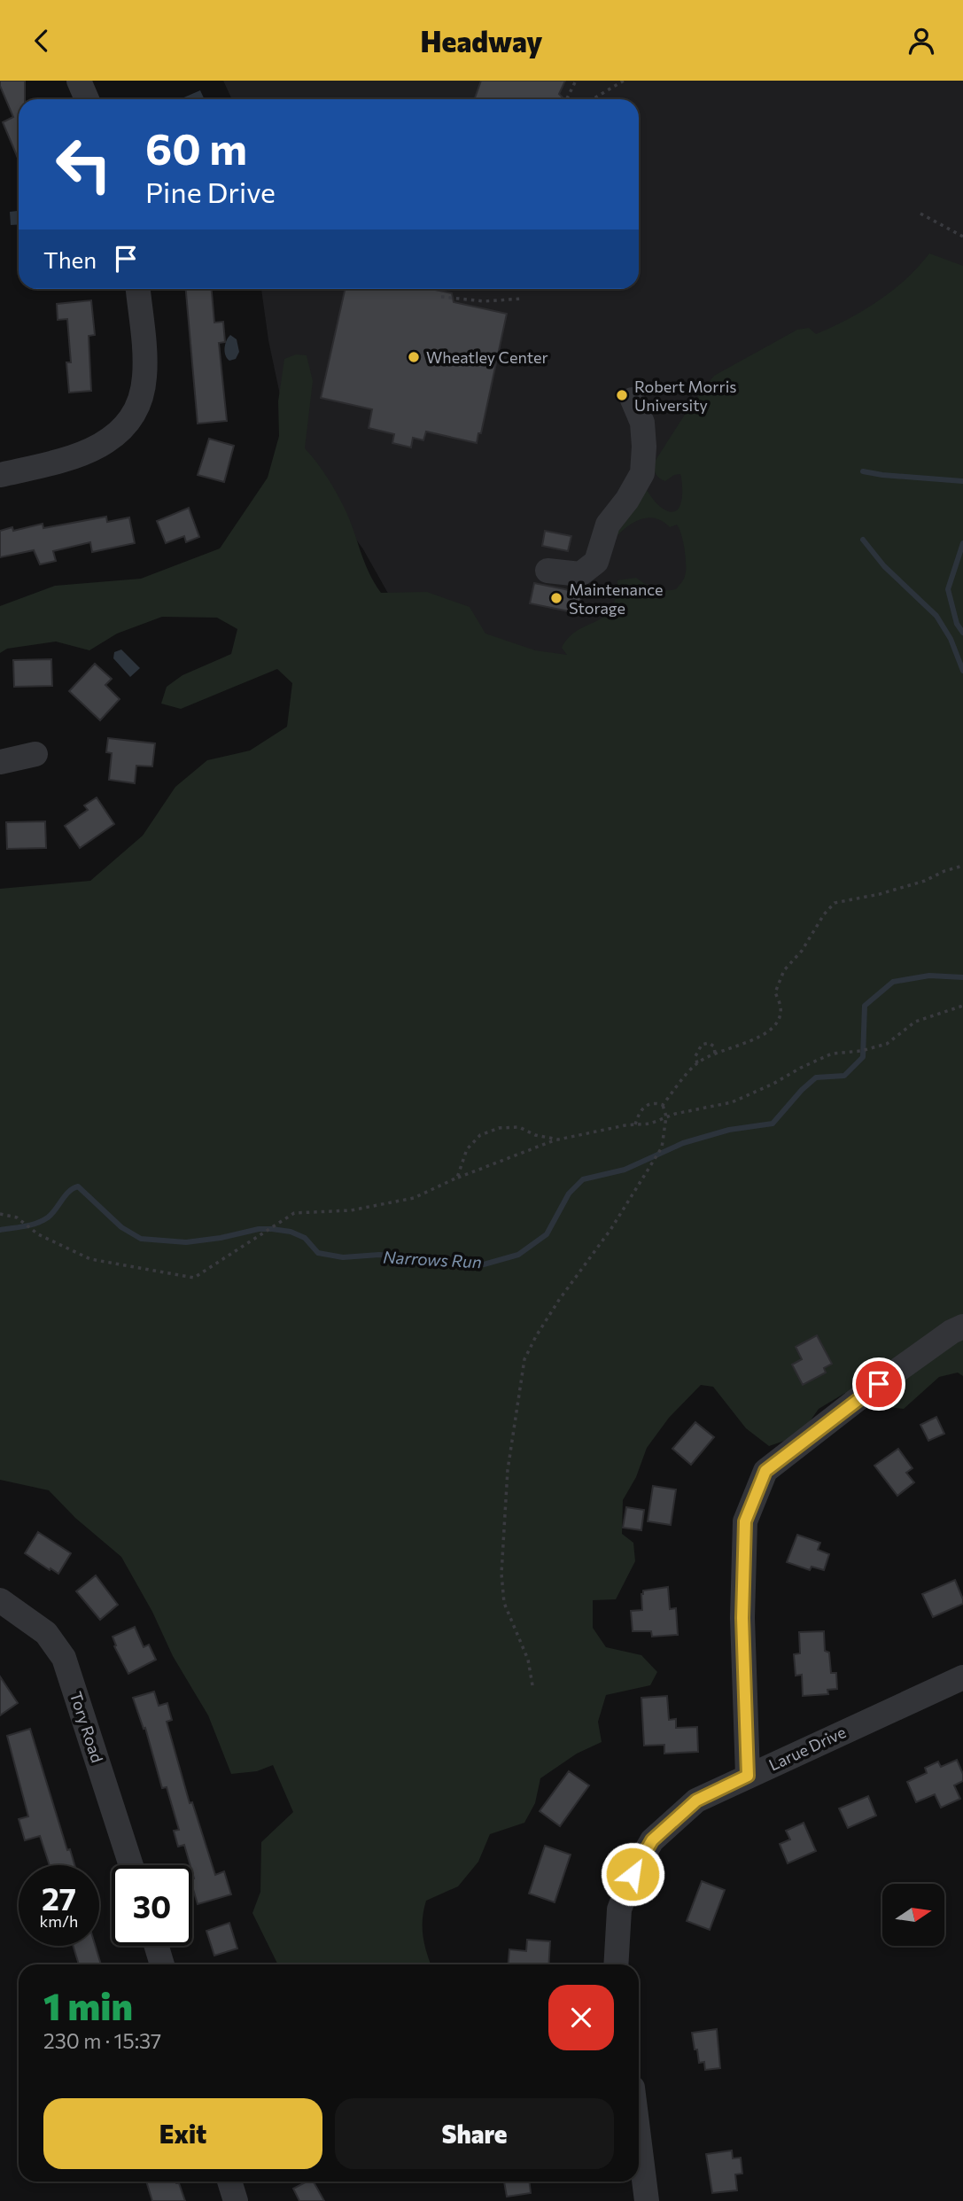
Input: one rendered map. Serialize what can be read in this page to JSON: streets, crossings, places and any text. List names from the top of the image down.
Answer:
{
  "streets": {
    "street": ["Tory Road", "Larue Drive"]
  },
  "water": ["Narrows Run"],
  "places": ["Wheatley Center", "Robert Morris University", "Maintenance Storage"],
  "north": "right",
  "page": {
    "header": "Headway",
    "turn": ["60 m", "Pine Drive"],
    "then": "Then",
    "speed": "27 km/h",
    "limit": "30",
    "heading": ["1 min", "230 m · 15:37"],
    "buttons": ["Exit", "Share"]
  }
}
